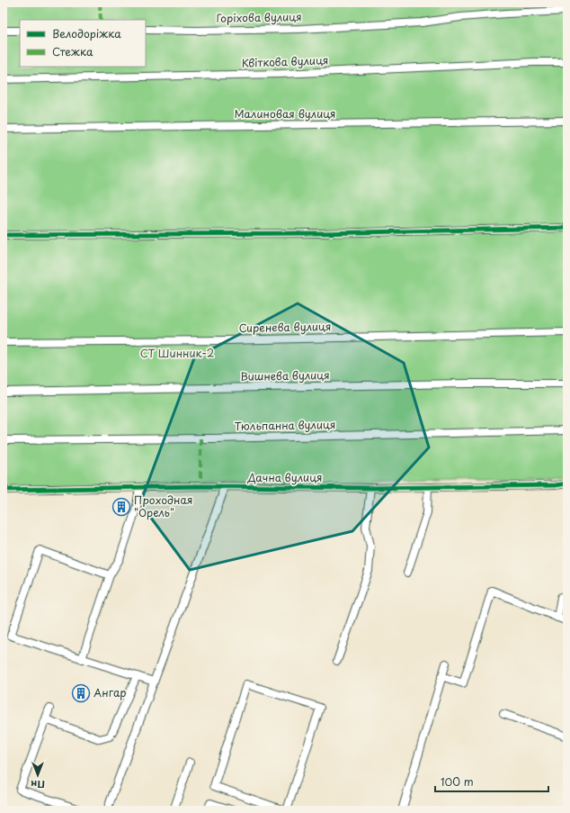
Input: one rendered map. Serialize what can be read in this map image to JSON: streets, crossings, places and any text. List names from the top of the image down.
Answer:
{
  "streets": {
    "street": [
      "Горіхова вулиця",
      "Квіткова вулиця",
      "Малиновая вулиця",
      "Сиренева вулиця",
      "Вишнева вулиця",
      "Тюльпанна вулиця",
      "Дачна вулиця"
    ]
  },
  "parks": ["СТ Шинник-2"],
  "places": {
    "building": ["Проходная \"Орель\"", "Ангар"]
  },
  "legend": ["Велодоріжка", "Стежка"],
  "scale_bar": "100 m",
  "north": "bottom"
}
